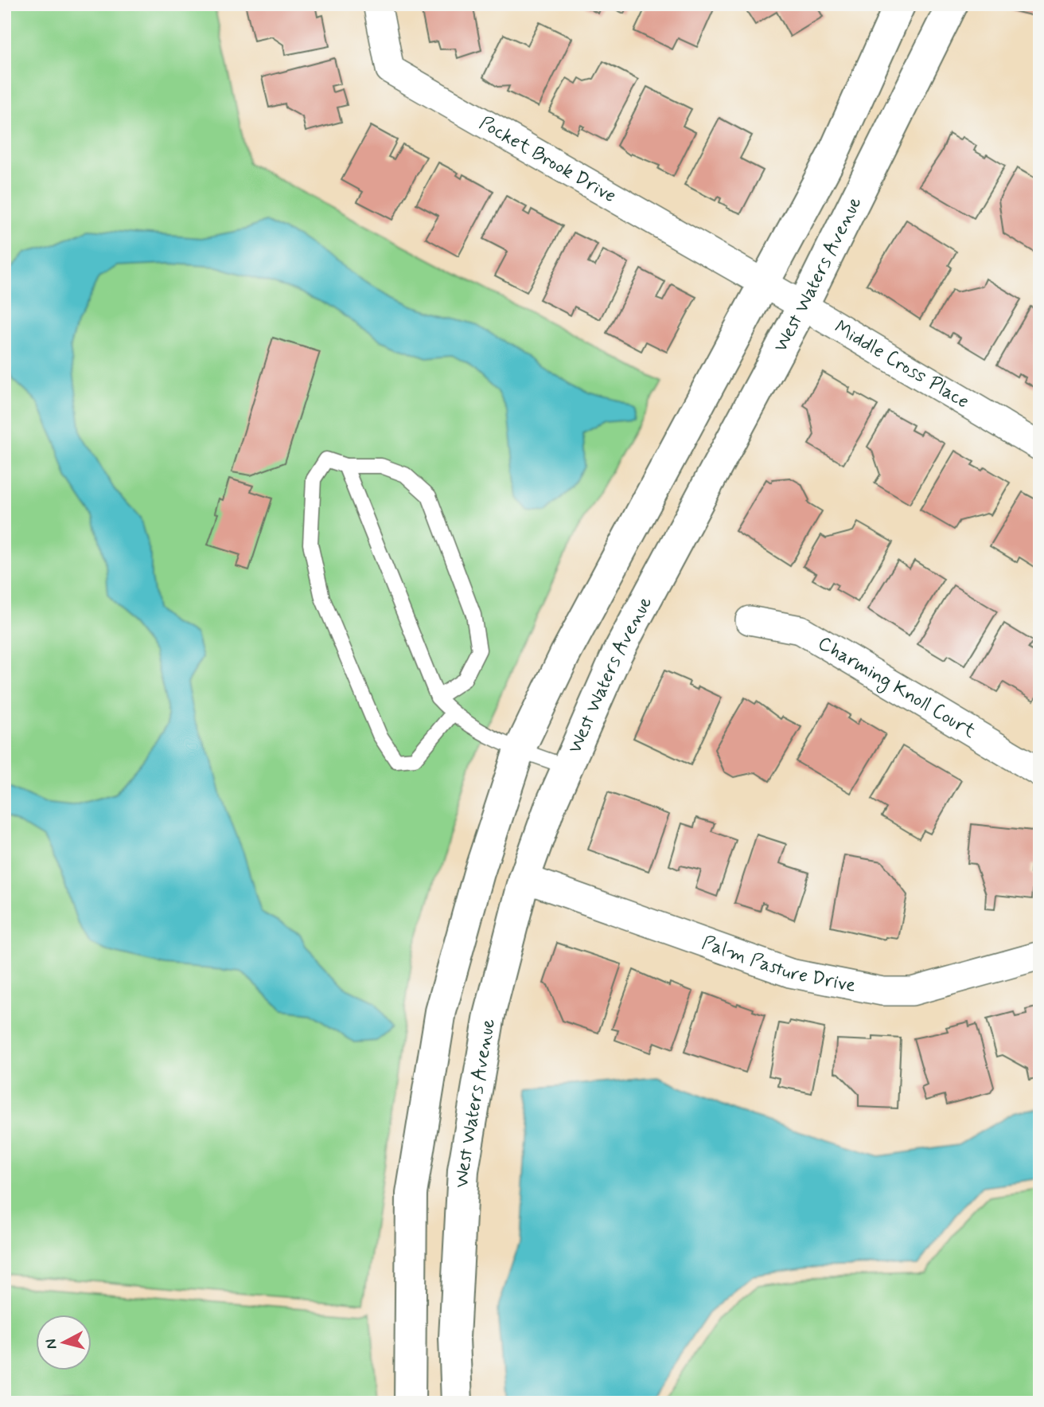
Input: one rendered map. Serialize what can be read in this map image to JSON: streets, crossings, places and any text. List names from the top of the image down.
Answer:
{
  "streets": {
    "street": [
      "Pocket Brook Drive",
      "West Waters Avenue",
      "Middle Cross Place",
      "Charming Knoll Court",
      "Palm Pasture Drive"
    ]
  },
  "crossings": [
    ["Pocket Brook Drive", "Middle Cross Place"],
    ["West Waters Avenue", "Middle Cross Place"],
    ["West Waters Avenue", "Palm Pasture Drive"]
  ],
  "north": "left"
}
